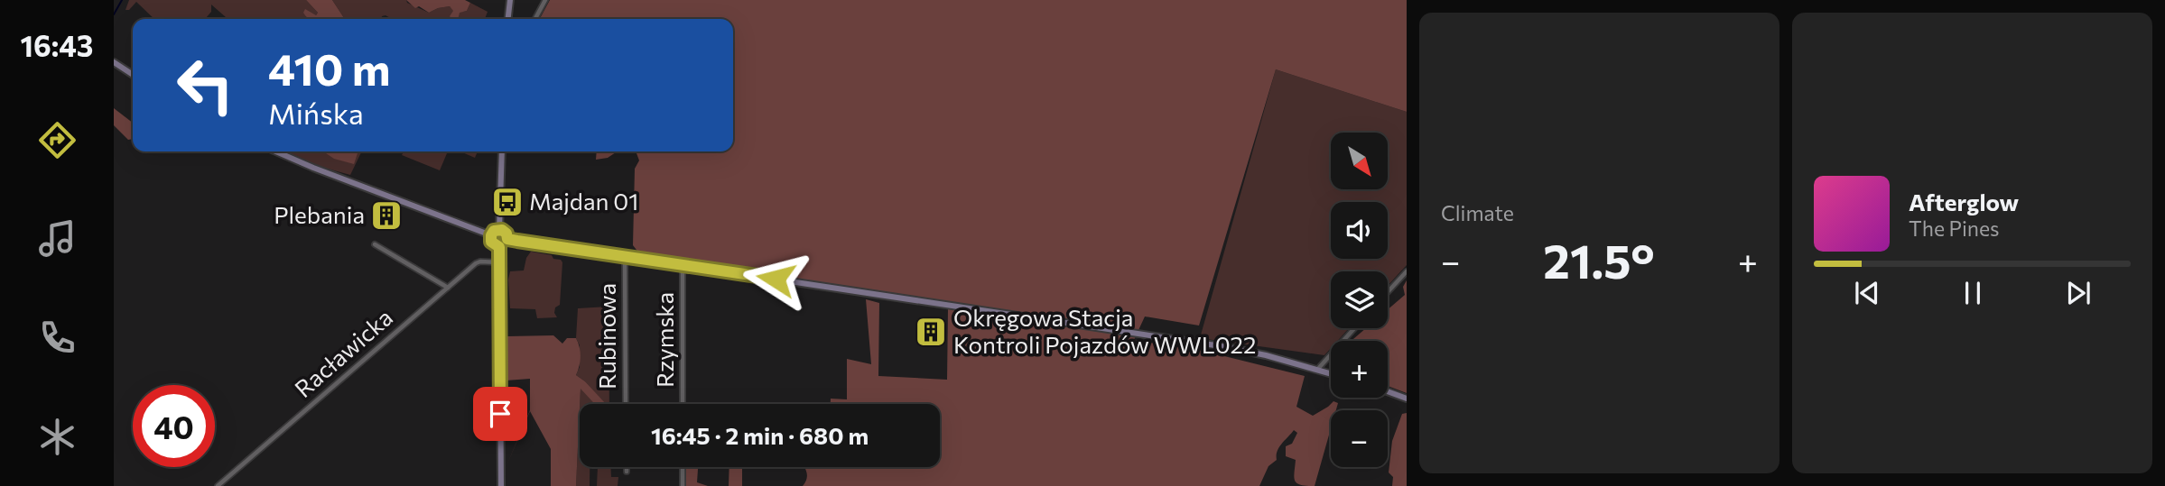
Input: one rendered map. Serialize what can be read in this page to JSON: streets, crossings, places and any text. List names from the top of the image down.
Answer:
{
  "streets": {
    "street": ["Rubinowa", "Rzymska", "Racławicka"]
  },
  "places": {
    "bus stop": ["Majdan 01"],
    "building": ["Plebania", "Okręgowa Stacja Kontroli Pojazdów WWL022"]
  },
  "north": "bottom right",
  "page": {
    "tabs": "16:43",
    "tile": "Climate",
    "turn": ["410 m", "Mińska"],
    "map_buttons": ["+", "−"],
    "song": ["Afterglow", "The Pines"],
    "heat": ["−", "21.5°", "+"],
    "limit": "40",
    "trip": "16:45 · 2 min · 680 m"
  }
}
